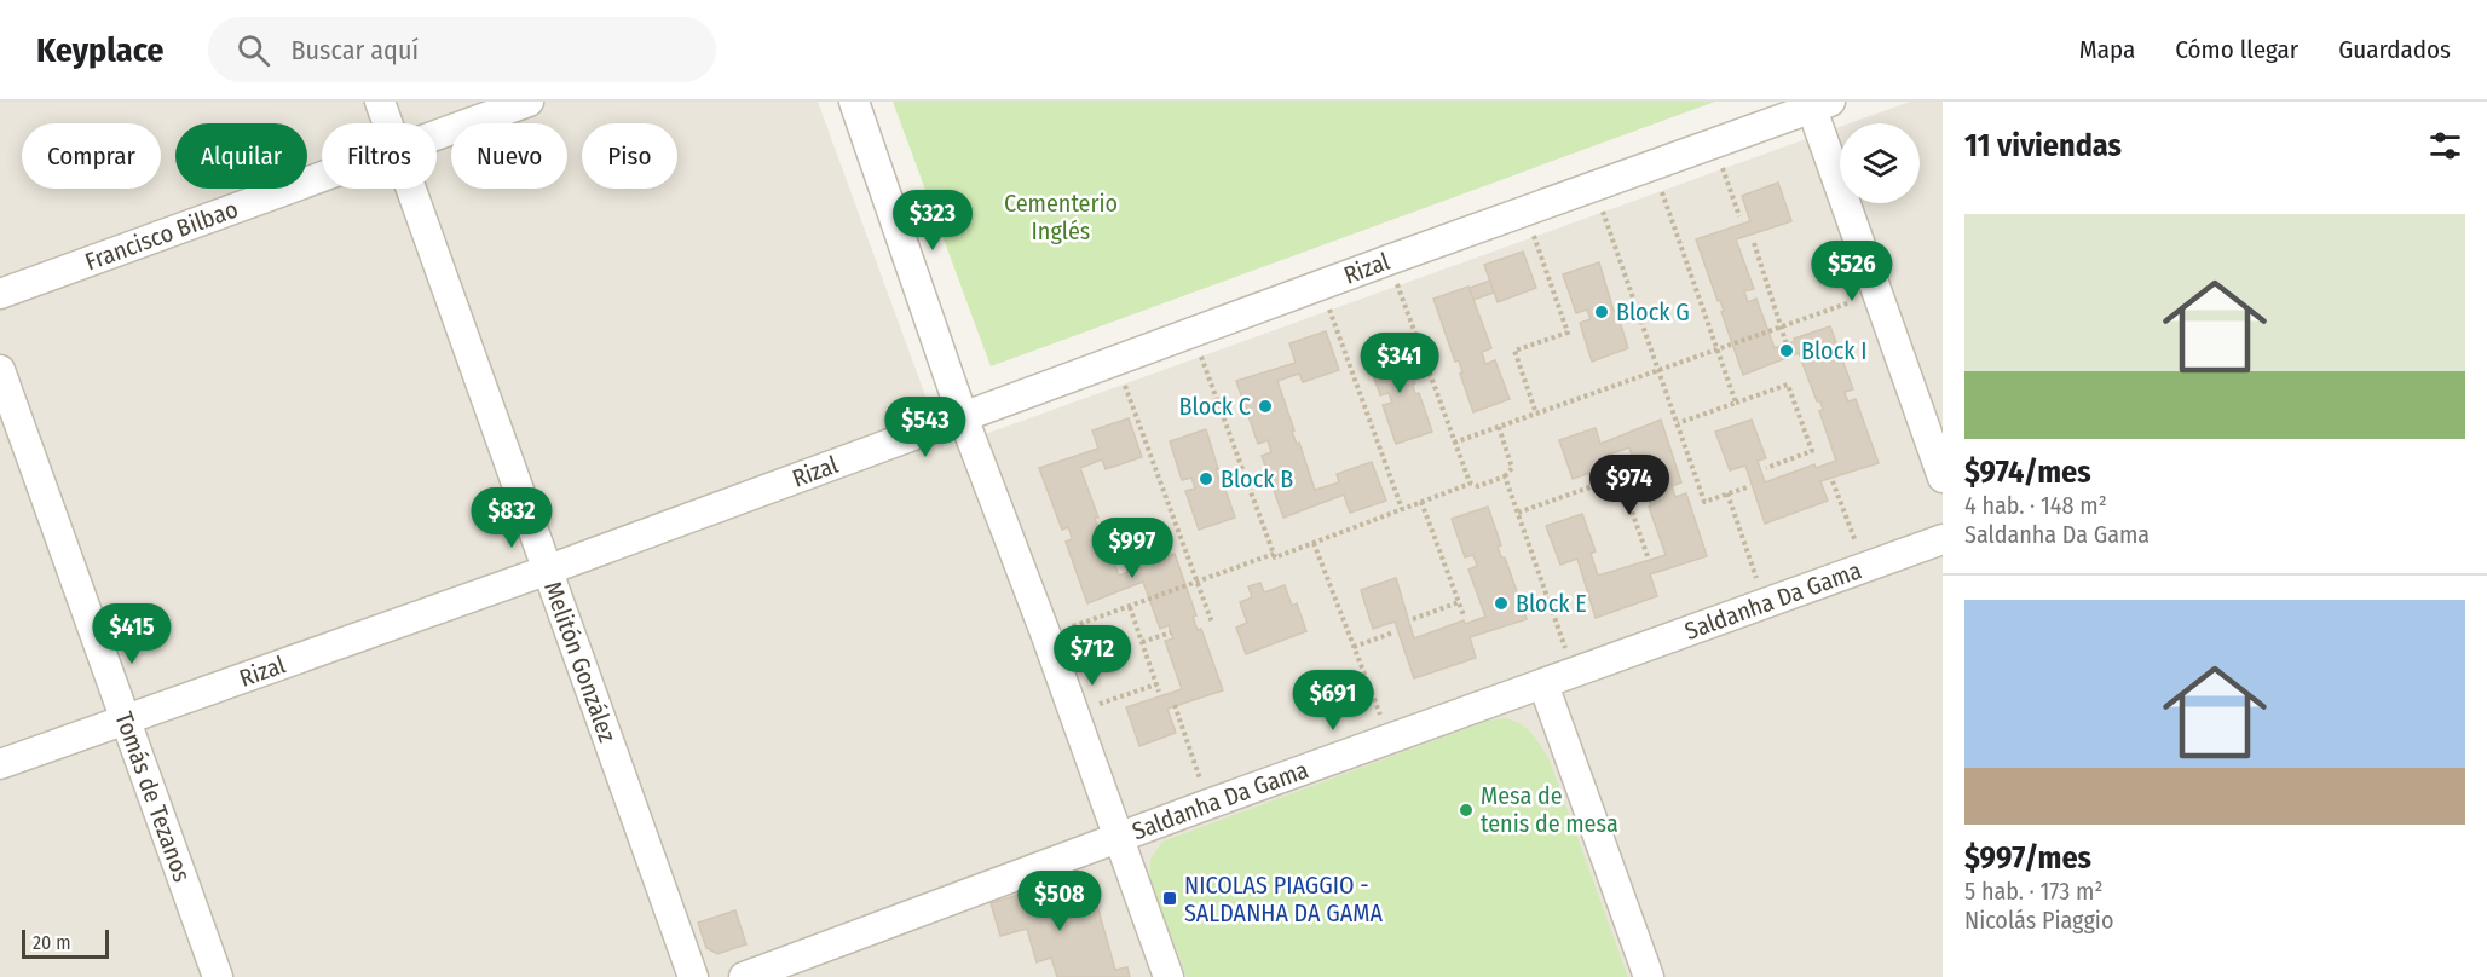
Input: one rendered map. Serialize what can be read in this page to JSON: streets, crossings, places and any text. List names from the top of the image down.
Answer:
{
  "streets": {
    "street": [
      "Francisco Bilbao",
      "Rizal",
      "Saldanha Da Gama",
      "Melitón González",
      "Tomás de Tezanos"
    ]
  },
  "crossings": [
    ["Rizal", "Melitón González"],
    ["Rizal", "Tomás de Tezanos"]
  ],
  "parks": ["Cementerio Inglés"],
  "places": {
    "other": [
      "Block G",
      "Block I",
      "Block C",
      "Block B",
      "Block E",
      "Mesa de tenis de mesa"
    ],
    "transit": ["NICOLAS PIAGGIO - SALDANHA DA GAMA"]
  },
  "scale_bar": "20 m",
  "page": {
    "header": "Keyplace",
    "search": "Buscar aquí",
    "nav": ["Mapa", "Cómo llegar", "Guardados"],
    "heading": "11 viviendas",
    "chip": [
      "Comprar",
      "Alquilar",
      "Filtros",
      "Nuevo",
      "Piso"
    ],
    "list": [
      {
        "name": "$974/mes",
        "note": "4 hab. · 148 m² · Saldanha Da Gama"
      },
      {
        "name": "$997/mes",
        "note": "5 hab. · 173 m² · Nicolás Piaggio"
      }
    ],
    "price": [
      "$323",
      "$526",
      "$341",
      "$543",
      "$974",
      "$832",
      "$997",
      "$415",
      "$712",
      "$691",
      "$508"
    ],
    "scale": "20 m"
  }
}
